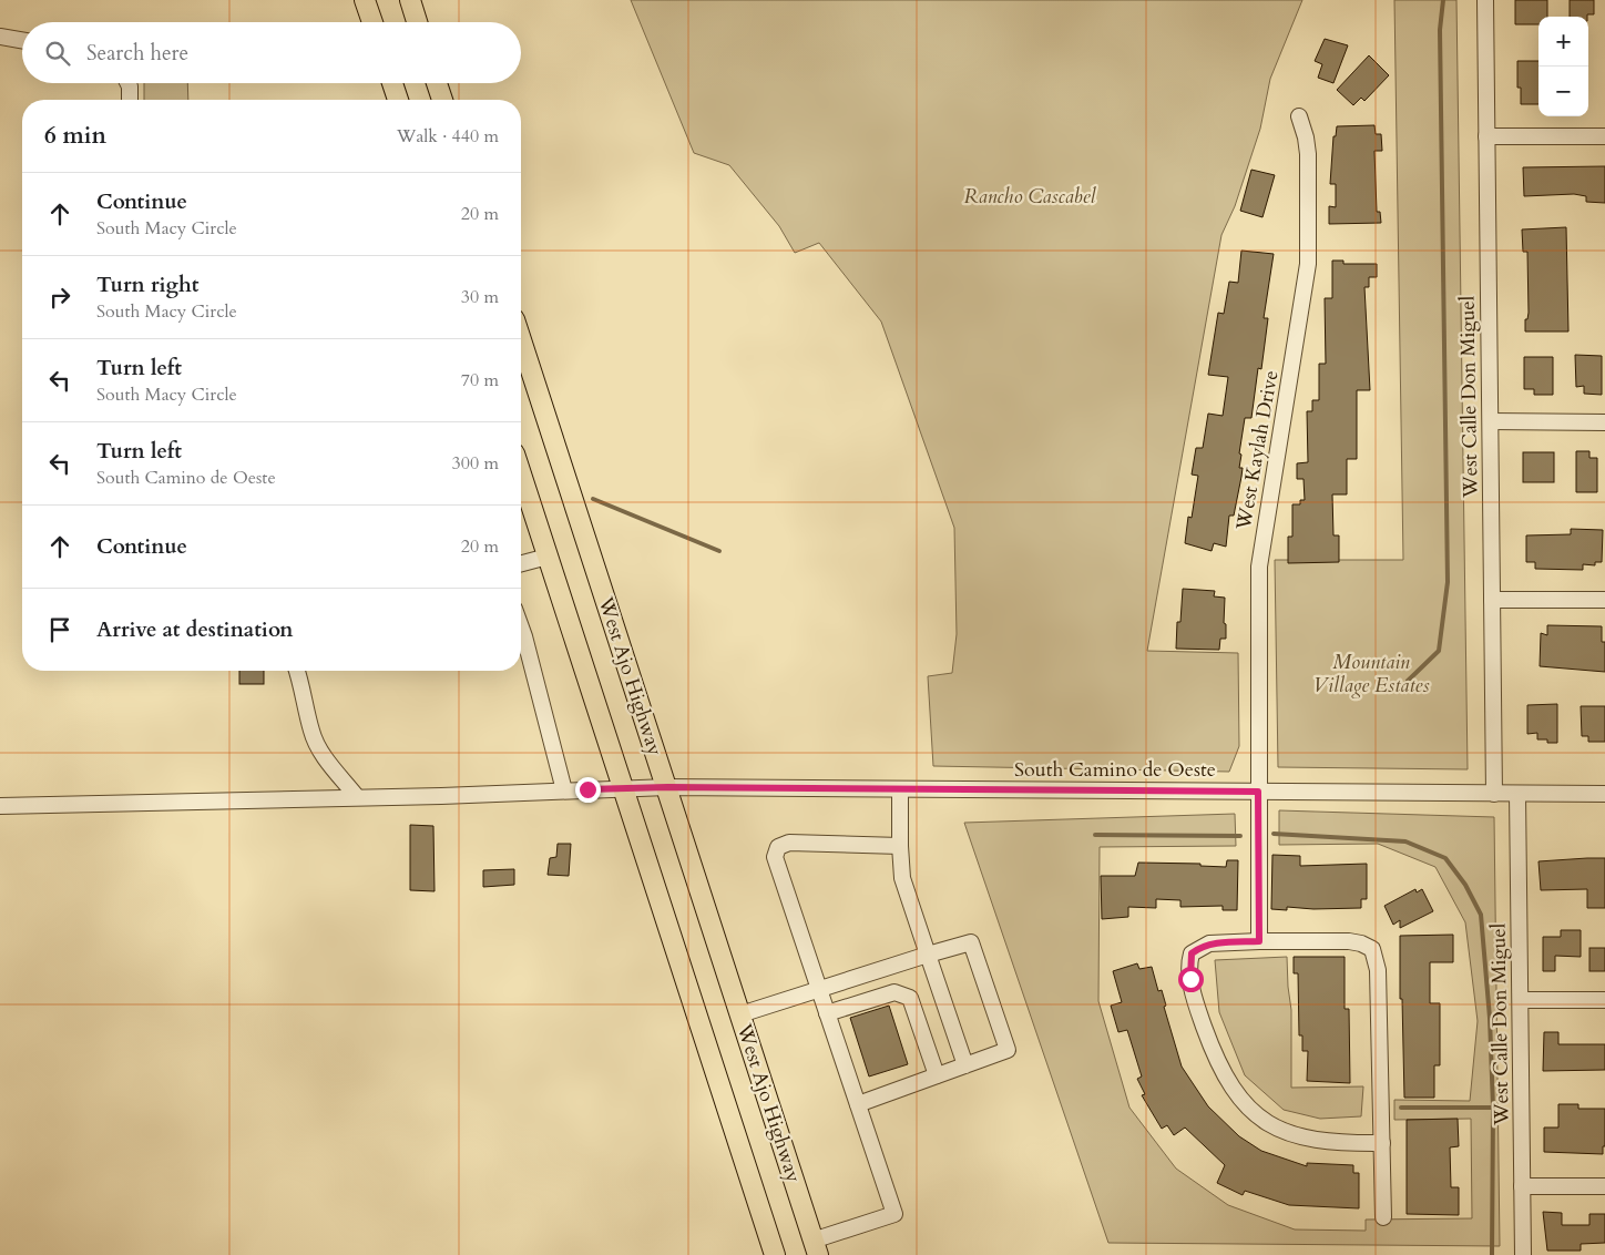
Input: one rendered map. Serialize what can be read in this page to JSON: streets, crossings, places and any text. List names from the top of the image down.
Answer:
{
  "streets": {
    "main road": ["West Ajo Highway"],
    "street": ["West Calle Don Miguel", "West Kaylah Drive", "South Camino de Oeste"]
  },
  "crossings": [
    ["West Calle Don Miguel", "South Camino de Oeste"],
    ["West Kaylah Drive", "South Camino de Oeste"],
    ["West Ajo Highway", "South Camino de Oeste"]
  ],
  "parks": ["Rancho Cascabel", "Mountain Village Estates"],
  "page": {
    "map_buttons": ["+", "−"],
    "search": "Search here",
    "heading": ["6 min", "Walk · 440 m"],
    "list": [
      ["Continue", "South Macy Circle", "20 m"],
      ["Turn right", "South Macy Circle", "30 m"],
      ["Turn left", "South Macy Circle", "70 m"],
      ["Turn left", "South Camino de Oeste", "300 m"],
      ["Continue", "20 m"],
      "Arrive at destination"
    ]
  }
}
